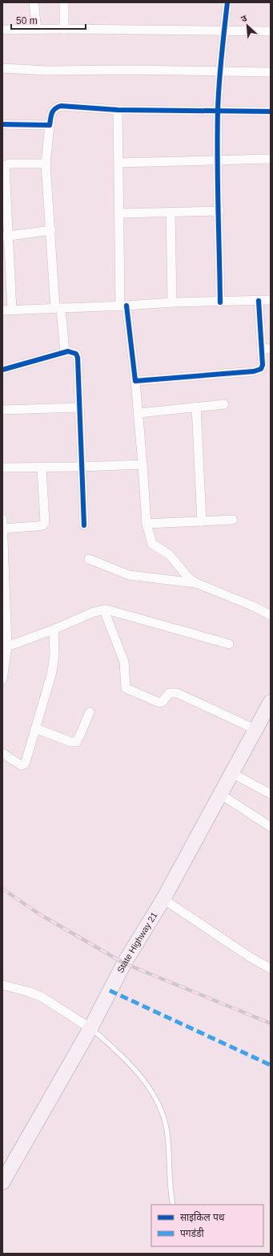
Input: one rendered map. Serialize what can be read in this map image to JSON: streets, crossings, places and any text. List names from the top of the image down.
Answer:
{
  "streets": {
    "highway": ["State Highway 21"]
  },
  "legend": ["साइकिल पथ", "पगडंडी"],
  "scale_bar": "50 m",
  "north": "top left"
}
